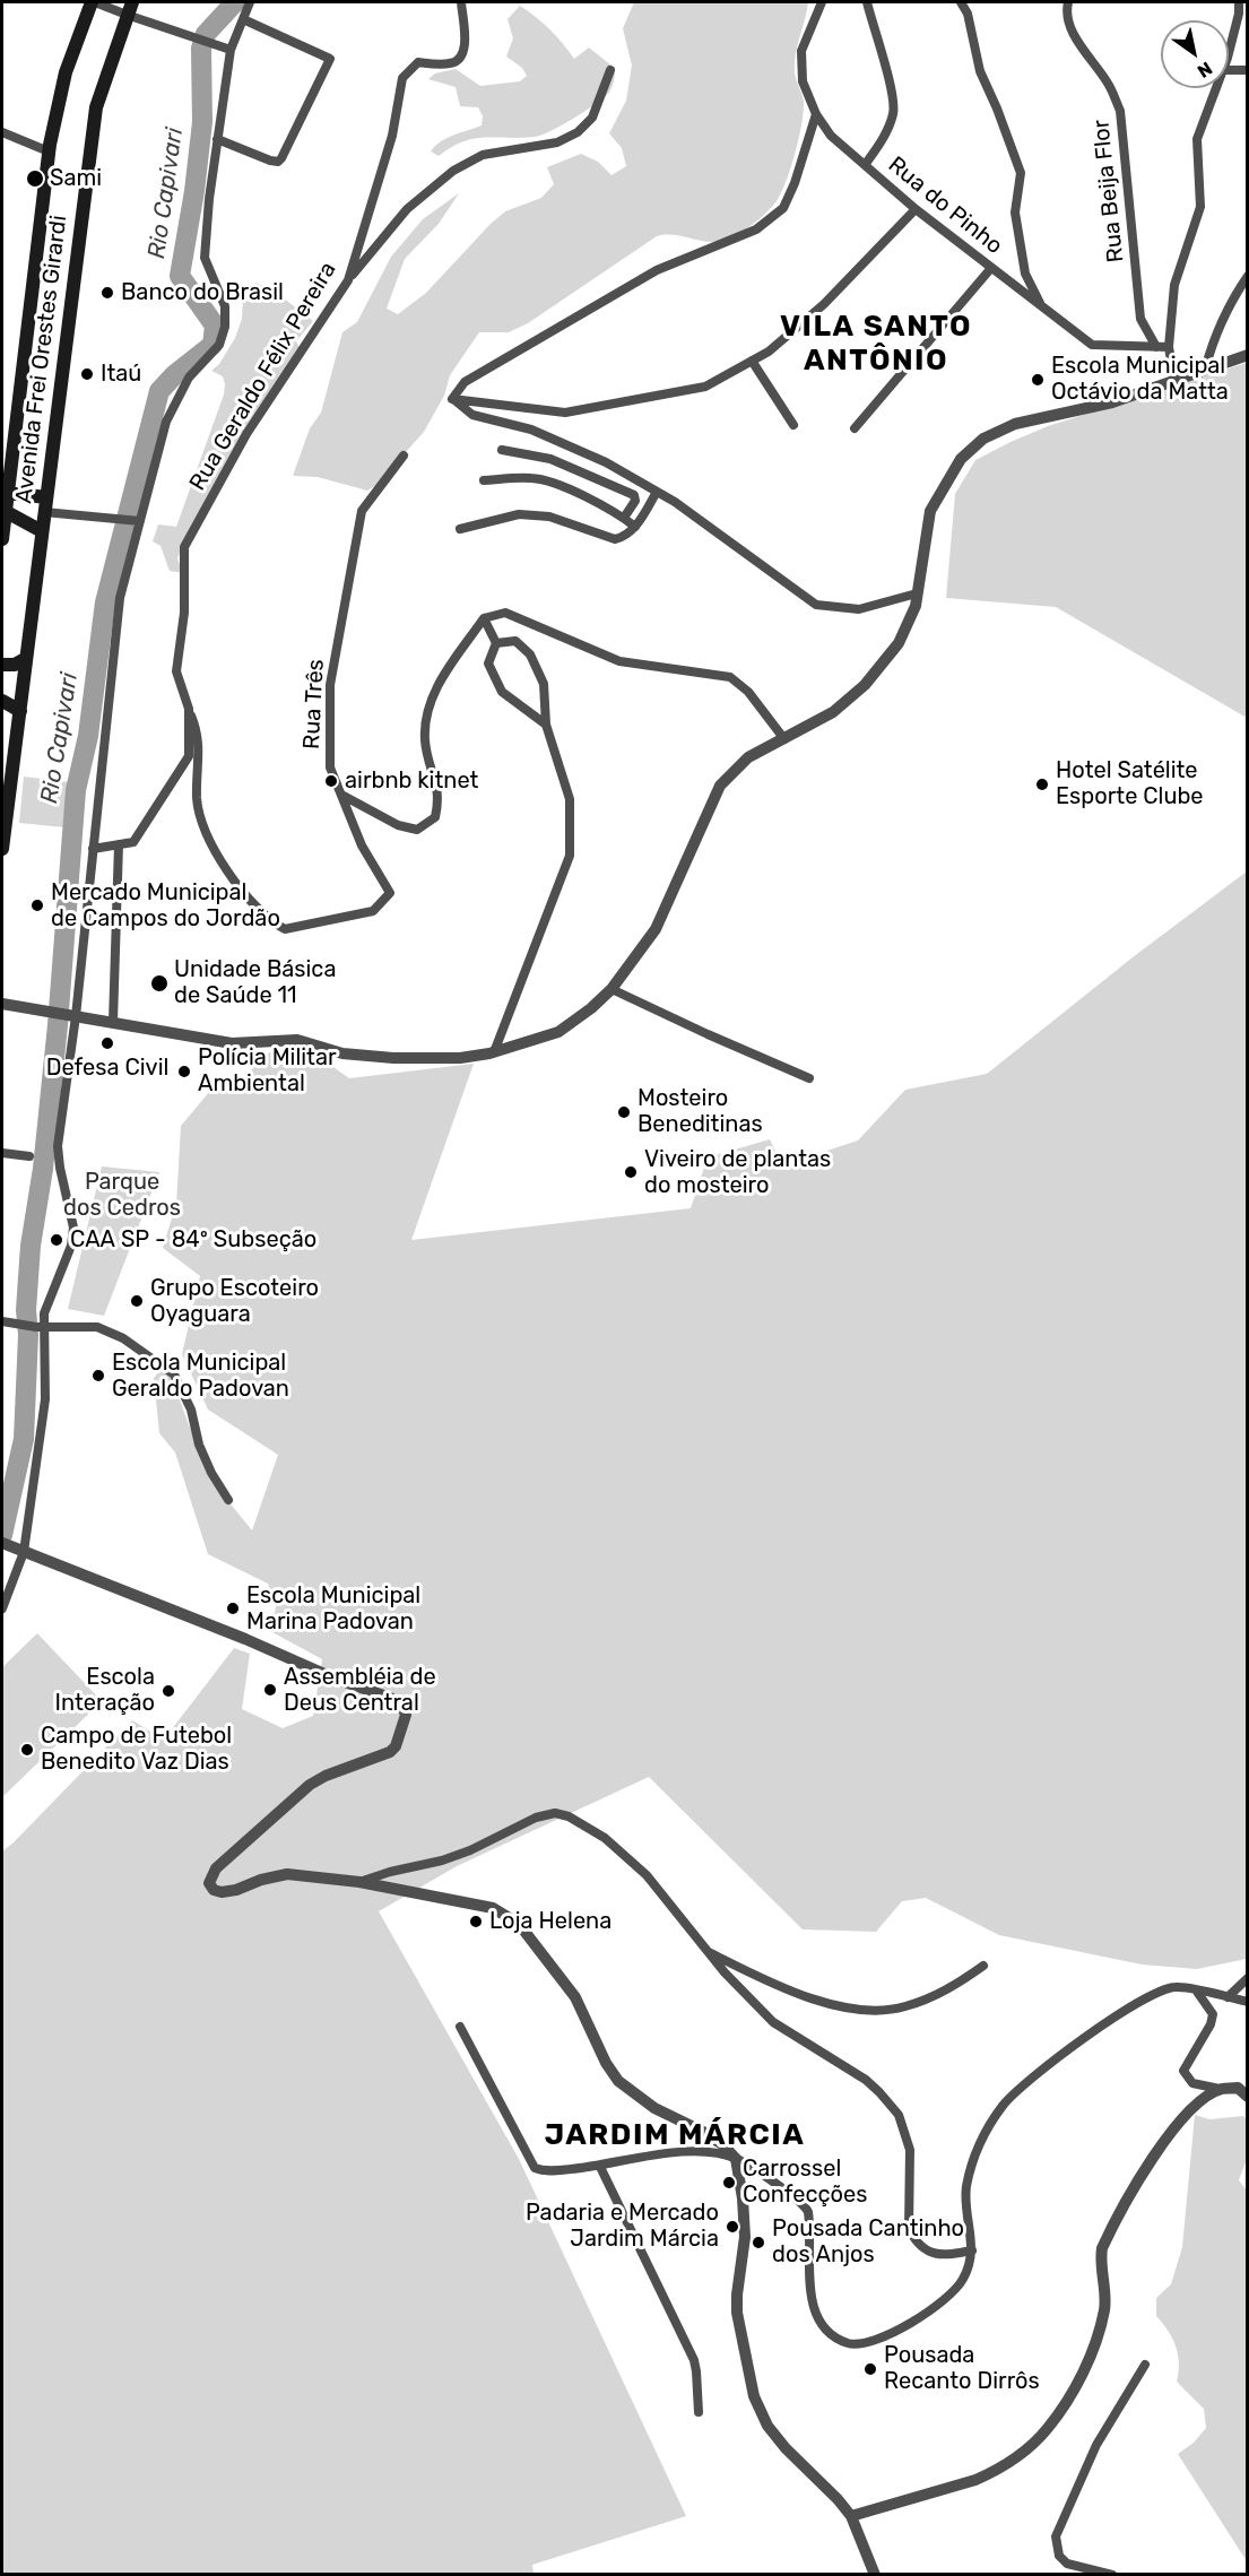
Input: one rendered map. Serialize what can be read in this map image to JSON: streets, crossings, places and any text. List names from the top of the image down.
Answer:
{
  "streets": {
    "main road": ["Avenida Frei Orestes Girardi"],
    "street": [
      "Rua Beija Flor",
      "Rua do Pinho",
      "Rua Geraldo Félix Pereira",
      "Rua Três"
    ]
  },
  "crossings": [
    ["Rua Beija Flor", "Rua do Pinho"],
    ["Rua Geraldo Félix Pereira", "Rua Três"]
  ],
  "districts": ["VILA SANTO ANTÔNIO", "JARDIM MÁRCIA"],
  "water": ["Rio Capivari"],
  "parks": ["Parque dos Cedros"],
  "places": [
    "Sami",
    "Banco do Brasil",
    "Itaú",
    "Escola Municipal Octávio da Matta",
    "airbnb kitnet",
    "Hotel Satélite Esporte Clube",
    "Mercado Municipal de Campos do Jordão",
    "Unidade Básica de Saúde 11",
    "Defesa Civil",
    "Polícia Militar Ambiental",
    "Mosteiro Beneditinas",
    "Viveiro de plantas do mosteiro",
    "CAA SP - 84º Subseção",
    "Grupo Escoteiro Oyaguara",
    "Escola Municipal Geraldo Padovan",
    "Escola Municipal Marina Padovan",
    "Assembléia de Deus Central",
    "Escola Interação",
    "Campo de Futebol Benedito Vaz Dias",
    "Loja Helena",
    "Carrossel Confecções",
    "Padaria e Mercado Jardim Márcia",
    "Pousada Cantinho dos Anjos",
    "Pousada Recanto Dirrôs"
  ],
  "north": "bottom right"
}
